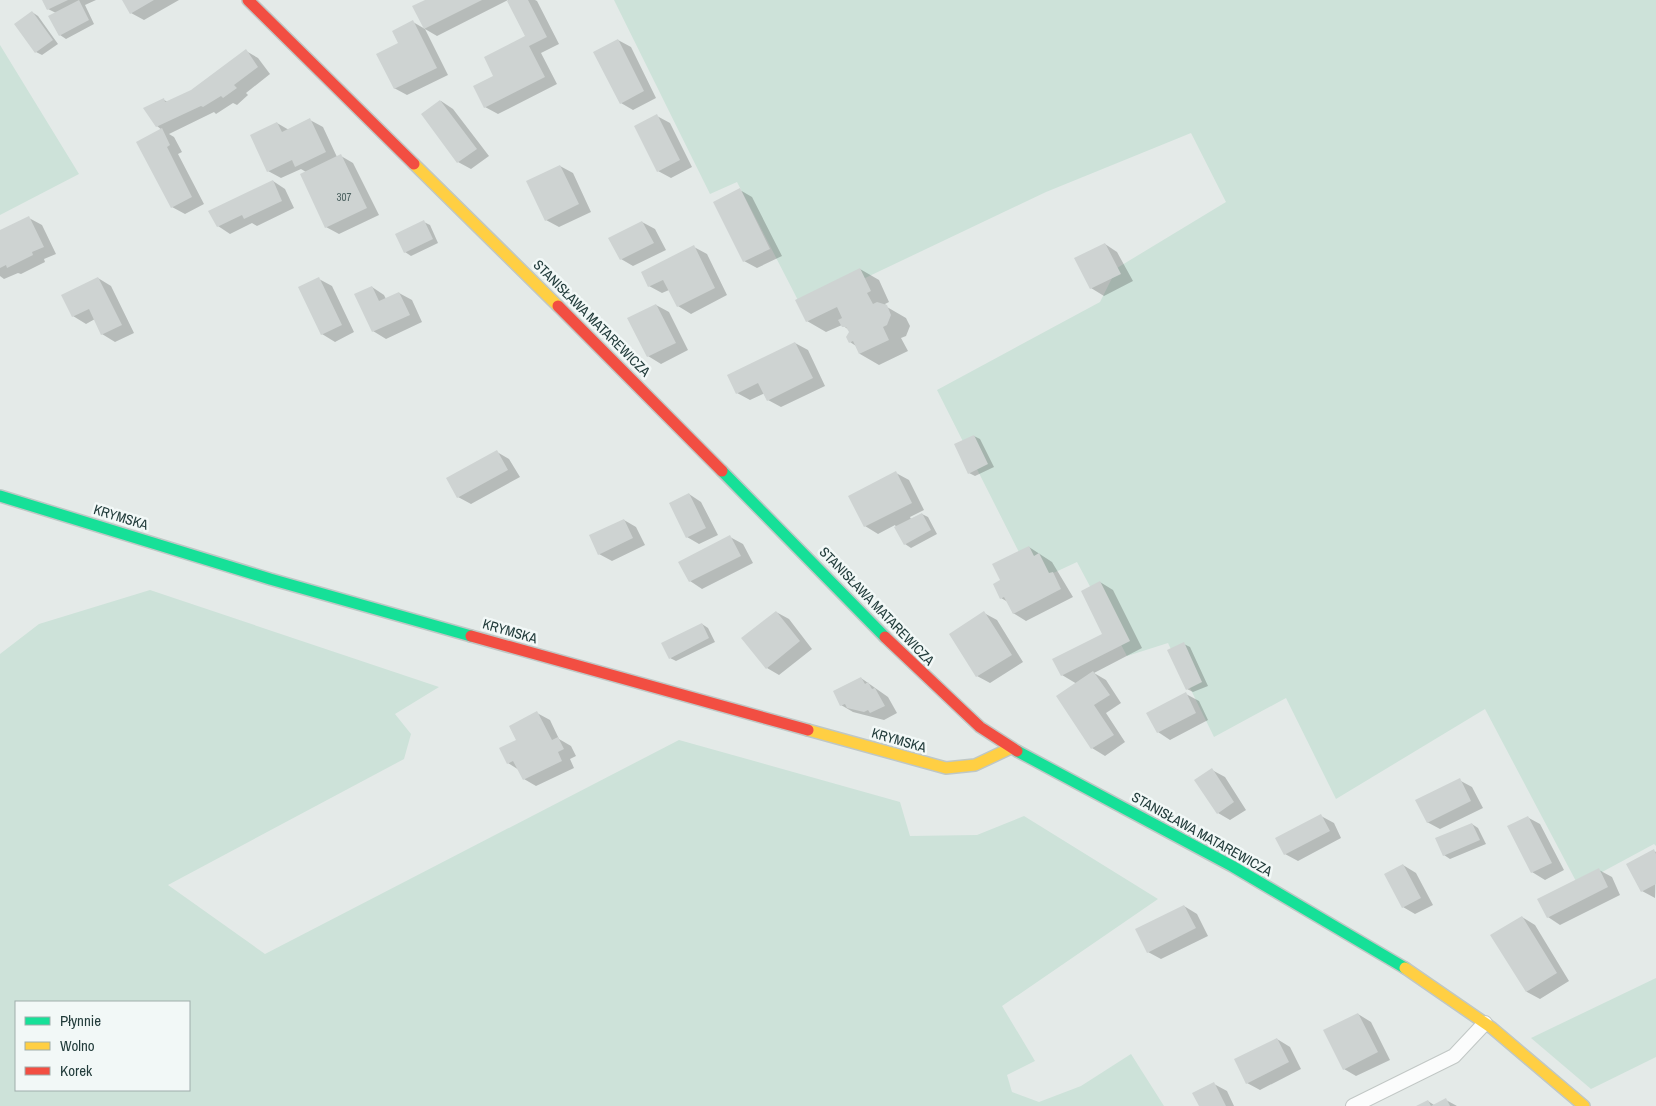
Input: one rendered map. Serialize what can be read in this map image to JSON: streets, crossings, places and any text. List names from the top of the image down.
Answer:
{
  "streets": {
    "street": ["STANISŁAWA MATAREWICZA", "KRYMSKA"]
  },
  "crossings": [
    ["STANISŁAWA MATAREWICZA", "KRYMSKA"]
  ],
  "house_numbers": ["307"],
  "legend": ["Płynnie", "Wolno", "Korek"]
}
